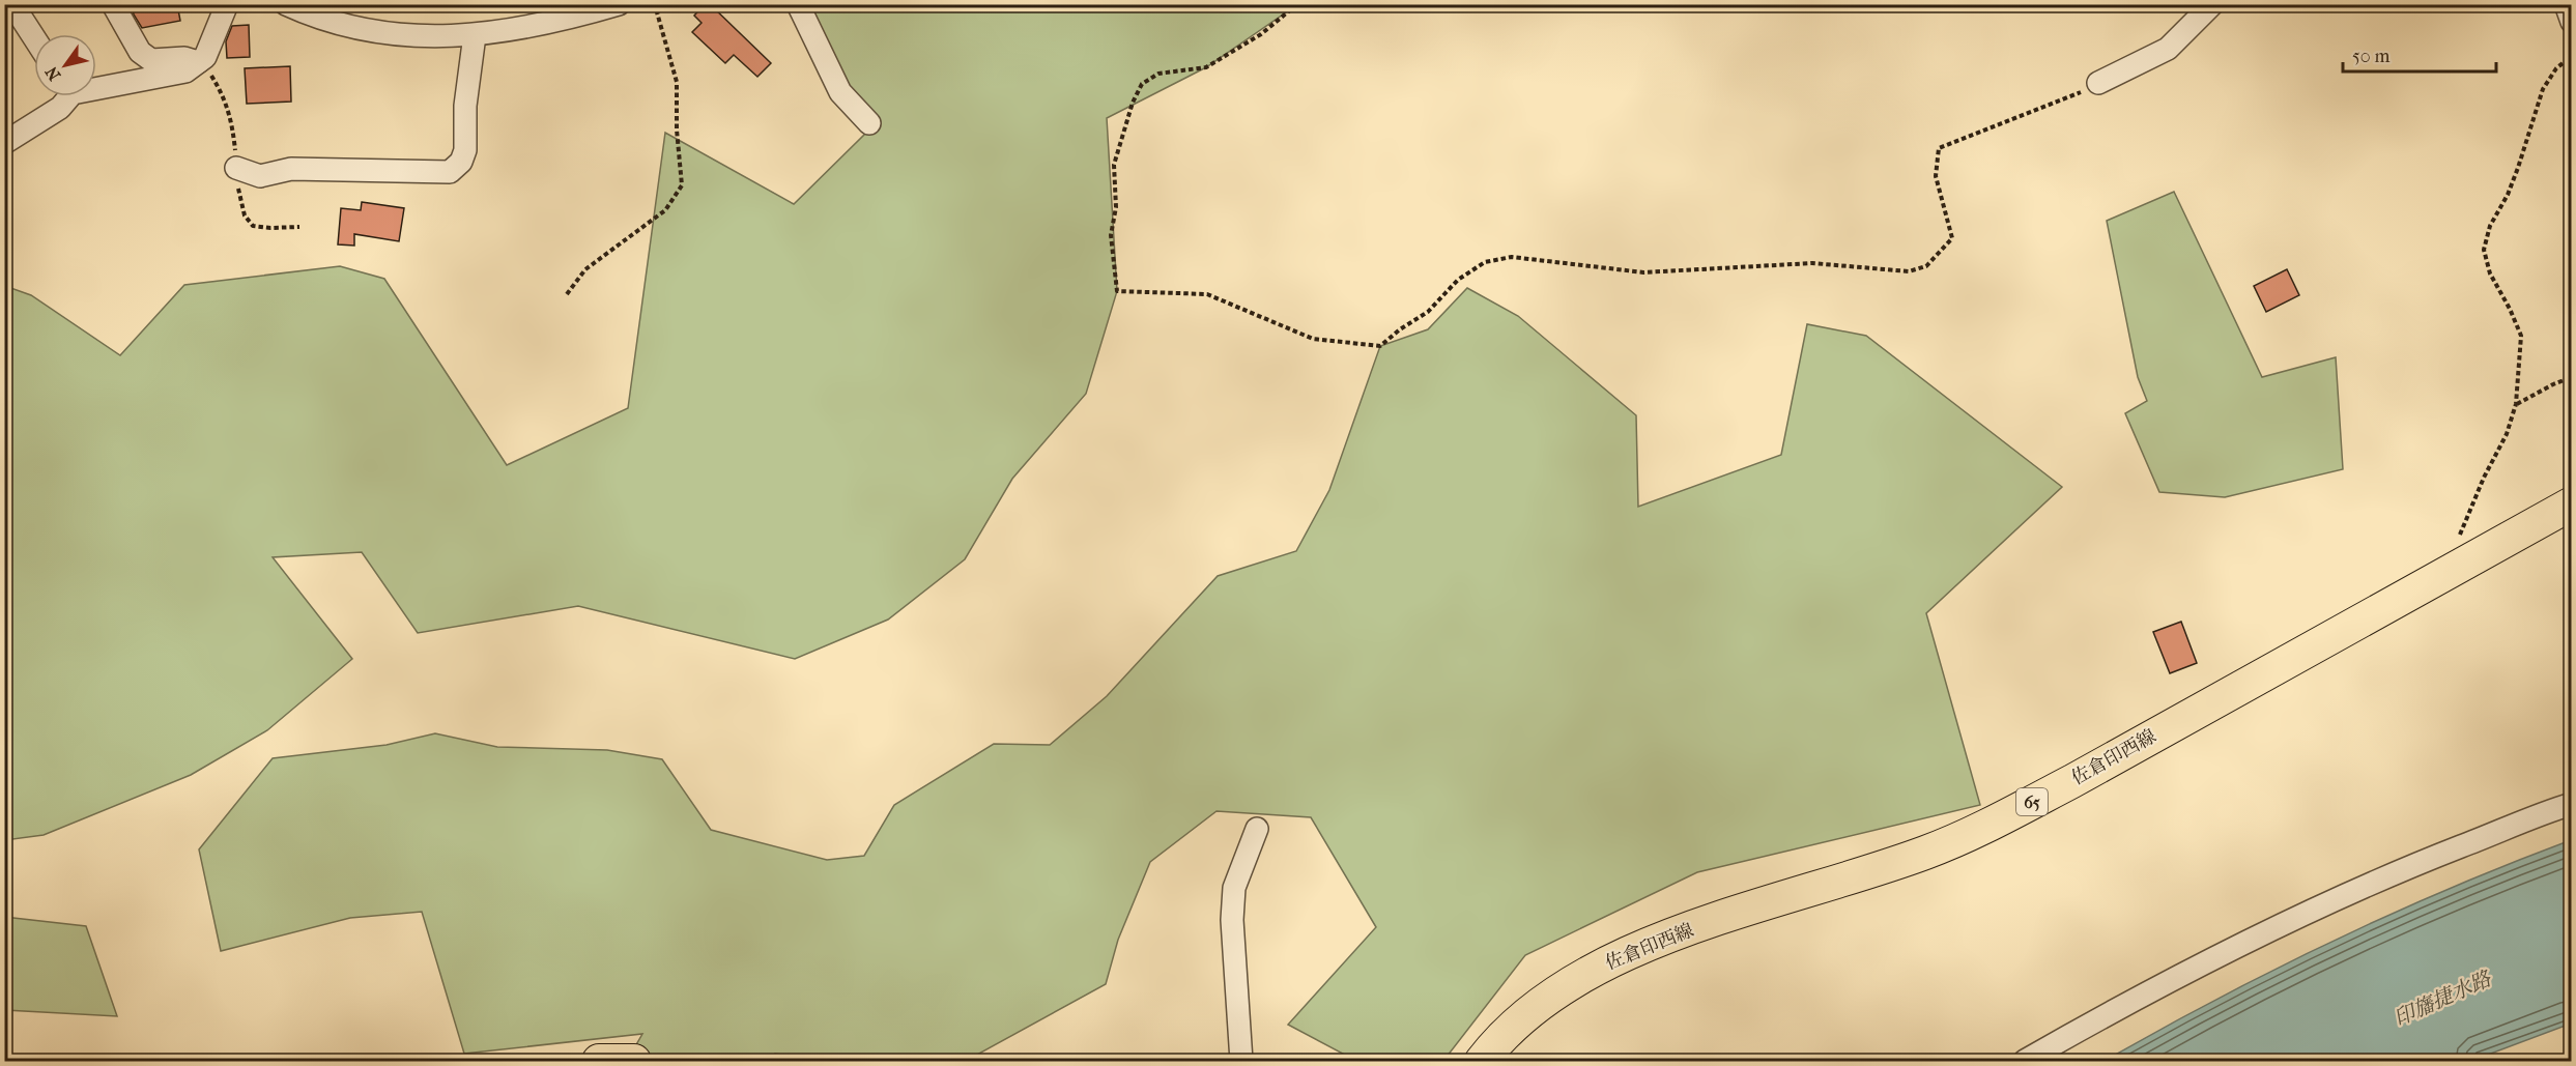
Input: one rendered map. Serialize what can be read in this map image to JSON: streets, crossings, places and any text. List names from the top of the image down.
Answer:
{
  "streets": {
    "main road": ["佐倉印西線", "65"]
  },
  "water": ["印旛捷水路"],
  "scale_bar": "50 m",
  "north": "bottom left"
}
